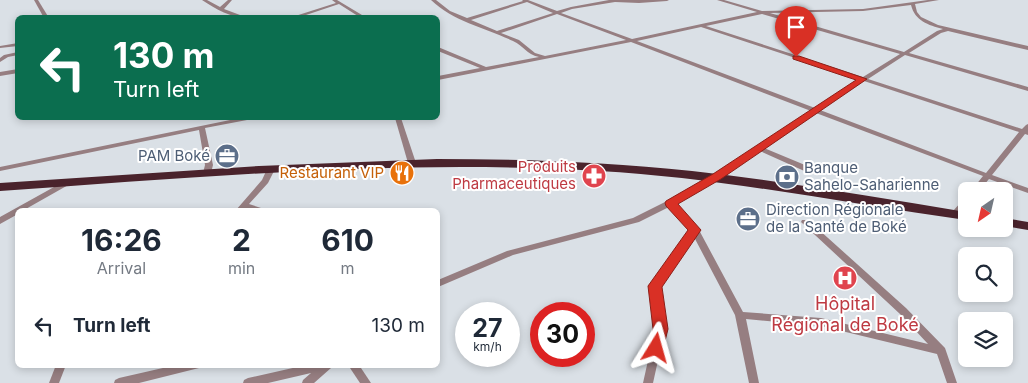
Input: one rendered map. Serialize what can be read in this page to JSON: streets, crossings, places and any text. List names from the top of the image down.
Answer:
{
  "places": {
    "office": ["PAM Boké", "Direction Régionale de la Santé de Boké"],
    "restaurant": ["Restaurant VIP"],
    "pharmacy": ["Produits Pharmaceutiques"],
    "bank": ["Banque Sahelo-Saharienne"],
    "hospital": ["Hôpital Régional de Boké"]
  },
  "north": "bottom left",
  "page": {
    "turn": ["130 m", "Turn left"],
    "eta": [
      "16:26",
      "Arrival",
      "2",
      "min",
      "610",
      "m"
    ],
    "list": [
      {
        "name": "Turn left",
        "value": "130 m"
      }
    ],
    "speed": "27 km/h",
    "limit": "30"
  }
}
